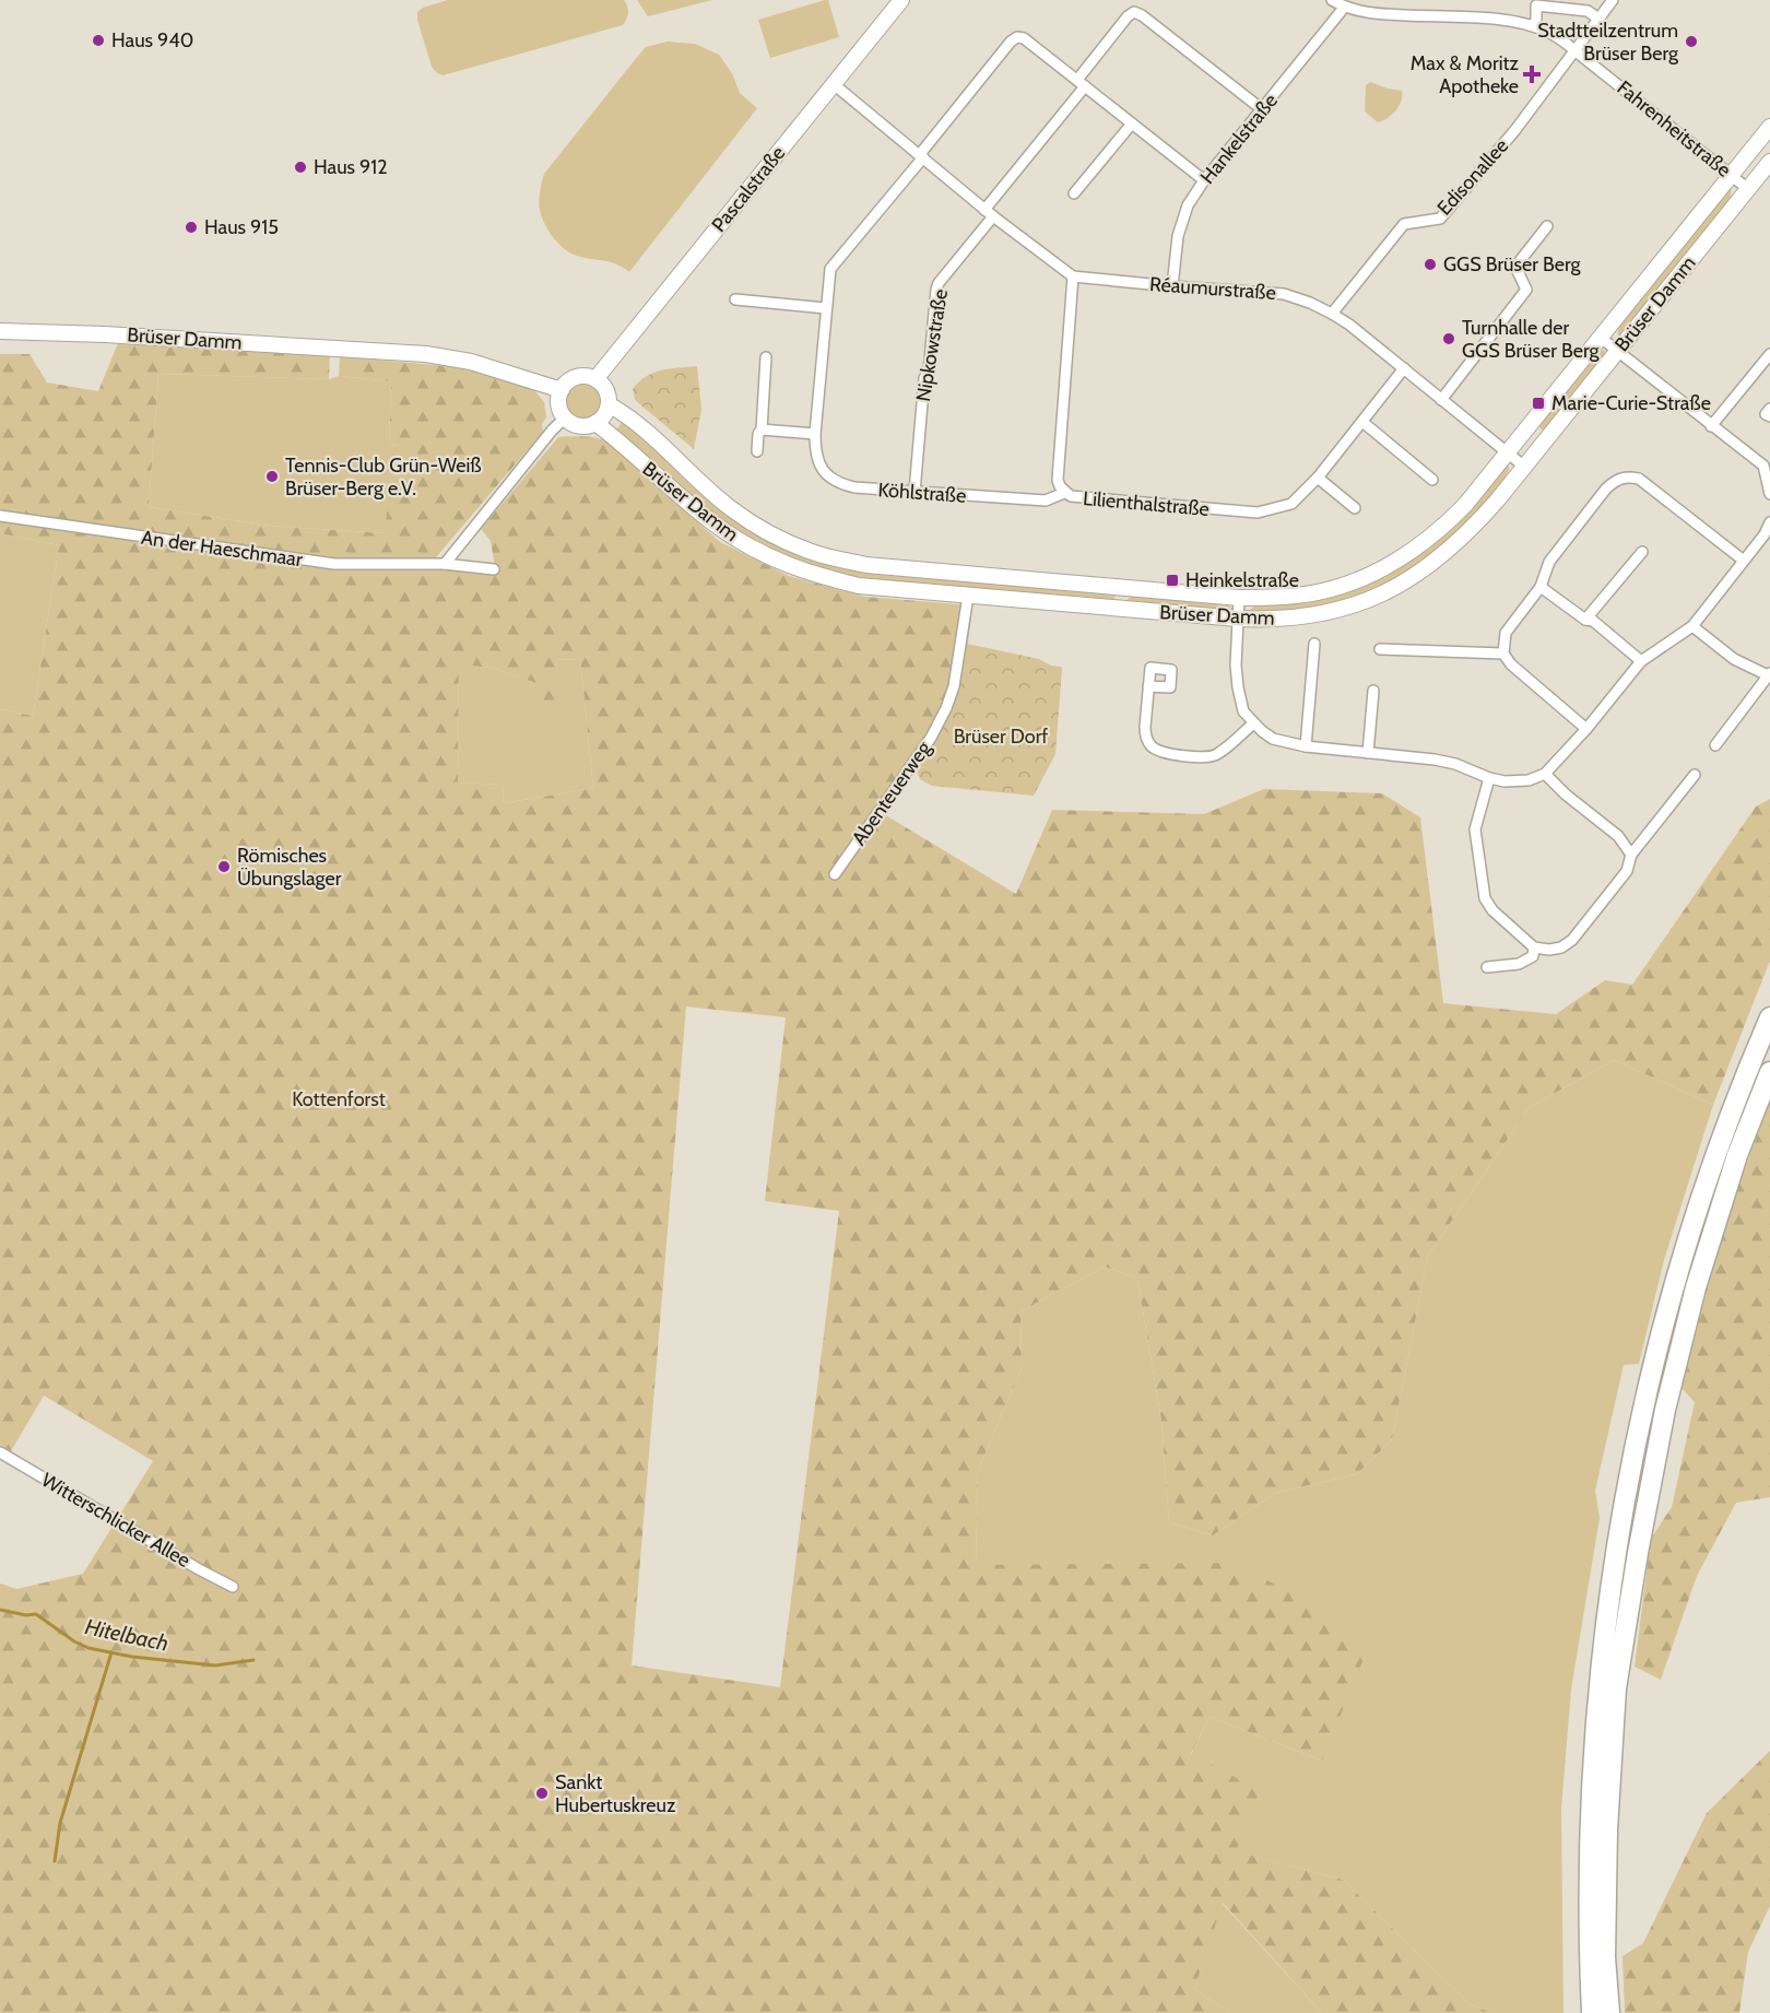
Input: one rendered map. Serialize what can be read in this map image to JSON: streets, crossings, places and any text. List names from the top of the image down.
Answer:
{
  "streets": {
    "street": [
      "Fahrenheitstraße",
      "Hankelstraße",
      "Edisonallee",
      "Pascalstraße",
      "Réaumurstraße",
      "Brüser Damm",
      "Nipkowstraße",
      "Köhlstraße",
      "Lilienthalstraße",
      "An der Haeschmaar",
      "Abenteuerweg",
      "Witterschlicker Allee"
    ]
  },
  "crossings": [
    ["Fahrenheitstraße", "Hankelstraße"],
    ["Fahrenheitstraße", "Edisonallee"],
    ["Fahrenheitstraße", "Brüser Damm"],
    ["Hankelstraße", "Réaumurstraße"],
    ["Edisonallee", "Réaumurstraße"],
    ["Pascalstraße", "Brüser Damm"],
    ["Réaumurstraße", "Brüser Damm"],
    ["Réaumurstraße", "Lilienthalstraße"],
    ["Brüser Damm", "Abenteuerweg"],
    ["Nipkowstraße", "Köhlstraße"],
    ["Köhlstraße", "Lilienthalstraße"]
  ],
  "water": ["Hitelbach"],
  "parks": ["Brüser Dorf", "Kottenforst"],
  "places": {
    "other": [
      "Haus 940",
      "Stadtteilzentrum Brüser Berg",
      "Haus 912",
      "Haus 915",
      "GGS Brüser Berg",
      "Turnhalle der GGS Brüser Berg",
      "Tennis-Club Grün-Weiß Brüser-Berg e.V.",
      "Römisches Übungslager",
      "Sankt Hubertuskreuz"
    ],
    "health": ["Max & Moritz Apotheke"],
    "transit": ["Marie-Curie-Straße", "Heinkelstraße"]
  }
}
